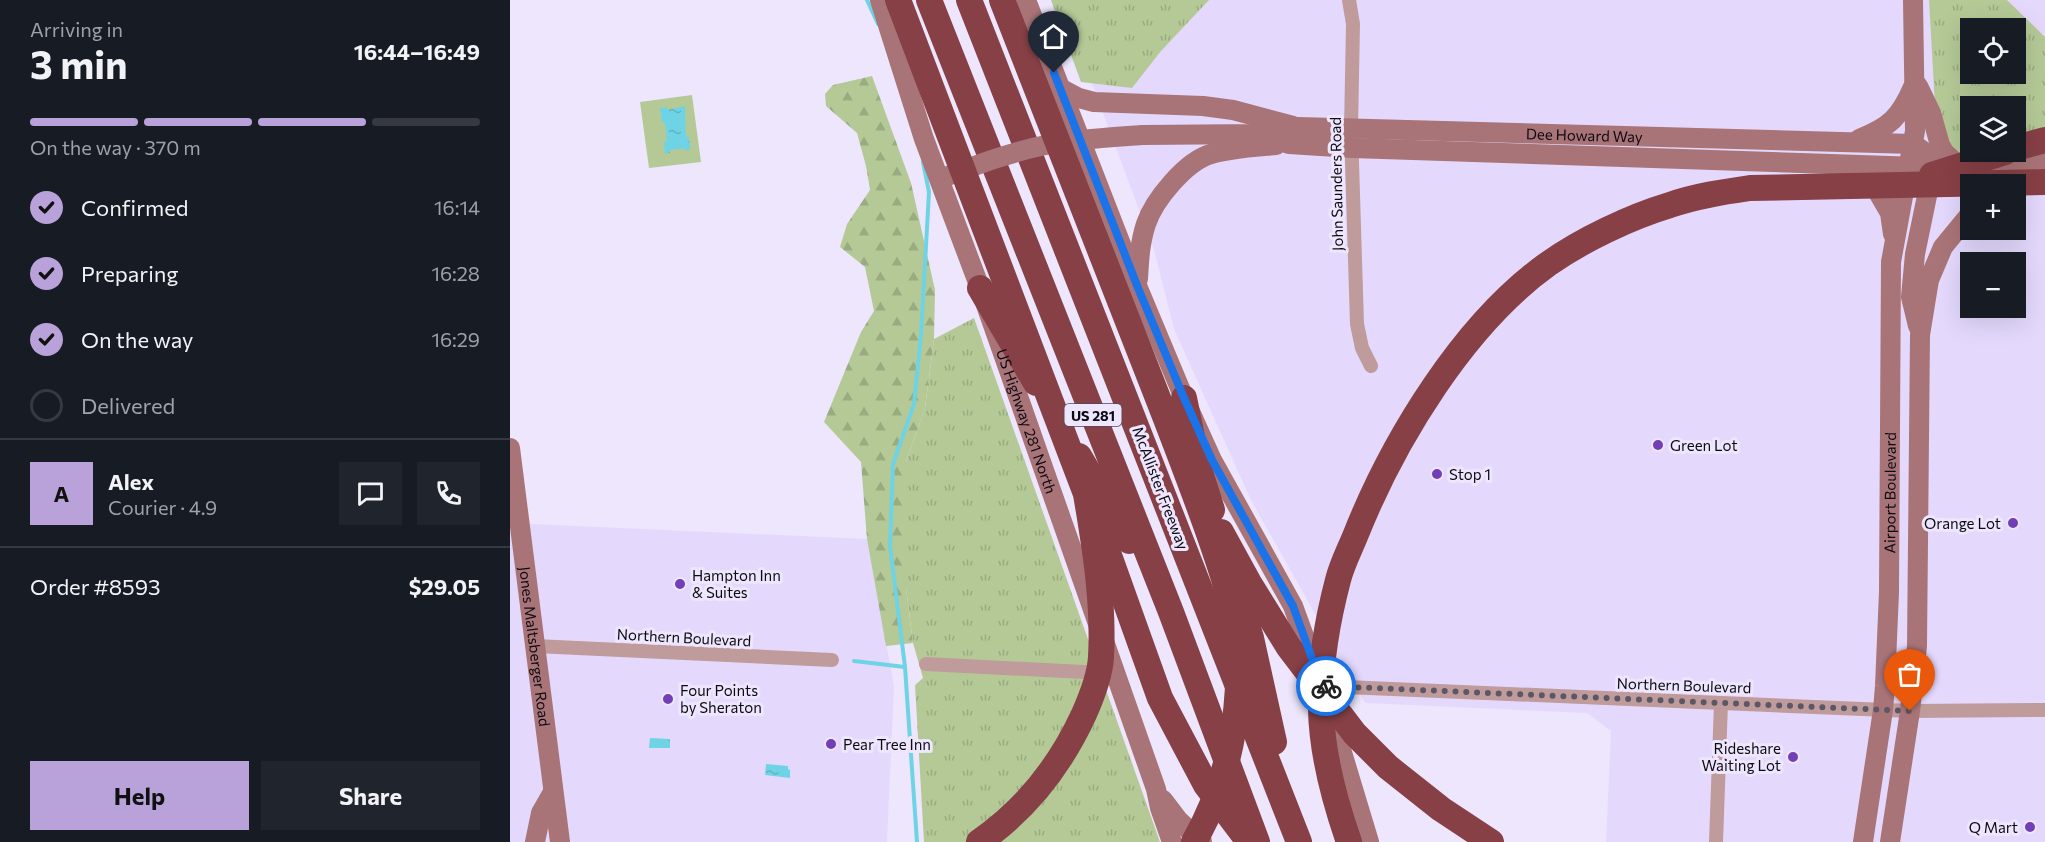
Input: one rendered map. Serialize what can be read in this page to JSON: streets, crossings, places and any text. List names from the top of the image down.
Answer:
{
  "streets": {
    "highway": ["US 281", "McAllister Freeway"],
    "main road": [
      "Dee Howard Way",
      "US Highway 281 North",
      "Airport Boulevard",
      "Jones Maltsberger Road"
    ],
    "street": ["John Saunders Road", "Northern Boulevard"]
  },
  "crossings": [
    ["Dee Howard Way", "John Saunders Road"],
    ["Dee Howard Way", "US Highway 281 North"],
    ["Dee Howard Way", "Airport Boulevard"],
    ["Airport Boulevard", "Northern Boulevard"],
    ["Northern Boulevard", "Jones Maltsberger Road"]
  ],
  "places": [
    "Green Lot",
    "Stop 1",
    "Orange Lot",
    "Hampton Inn & Suites",
    "Four Points by Sheraton",
    "Pear Tree Inn",
    "Rideshare Waiting Lot",
    "Q Mart"
  ],
  "page": {
    "heading": ["3 min", "Arriving in", "16:44–16:49"],
    "panel": [
      "Alex",
      "Courier · 4.9",
      "Order #8593",
      "$29.05"
    ],
    "map_buttons": ["+", "−"],
    "bar": "On the way · 370 m",
    "list": [
      ["Confirmed", "16:14"],
      ["Preparing", "16:28"],
      ["On the way", "16:29"],
      "Delivered"
    ],
    "round": "A",
    "buttons": ["Help", "Share"]
  }
}
